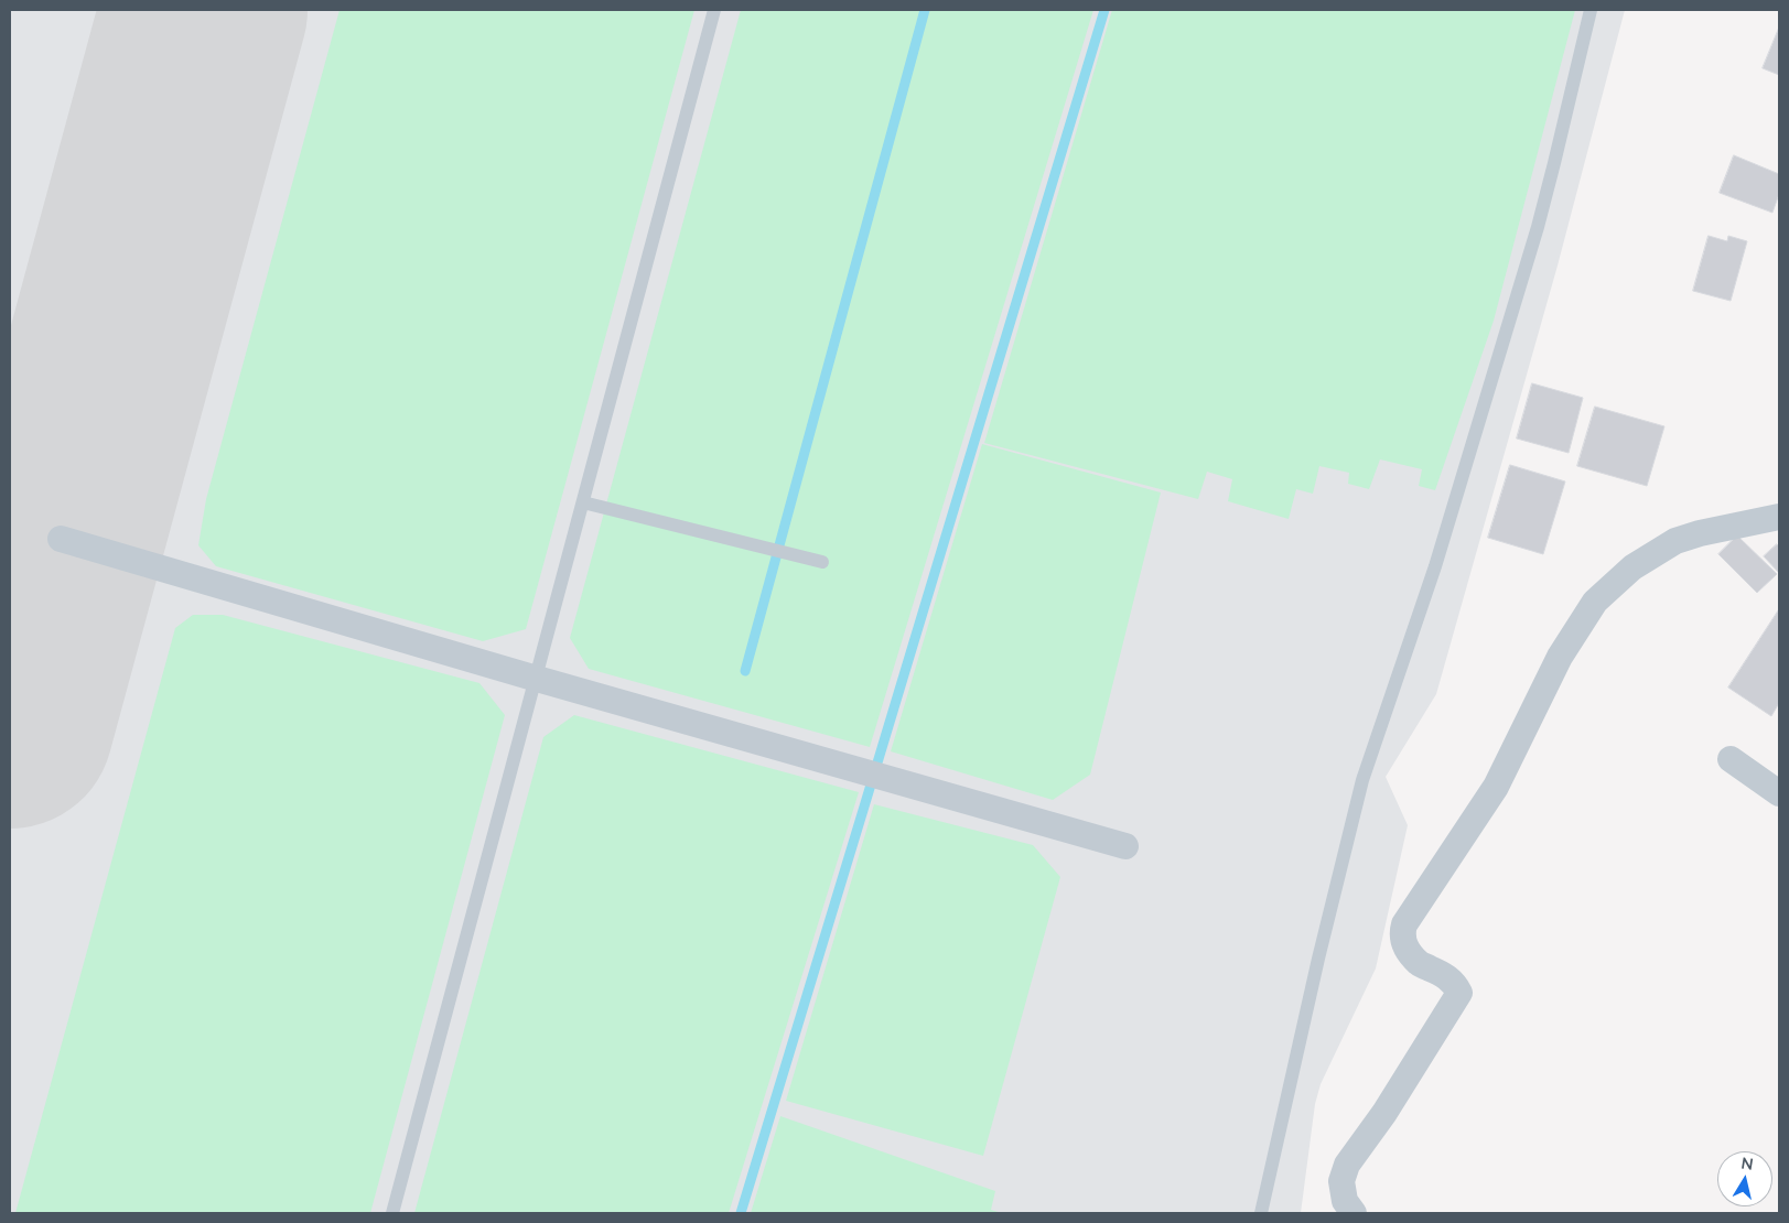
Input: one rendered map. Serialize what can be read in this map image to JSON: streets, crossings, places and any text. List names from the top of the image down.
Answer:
{
  "north": "top"
}
